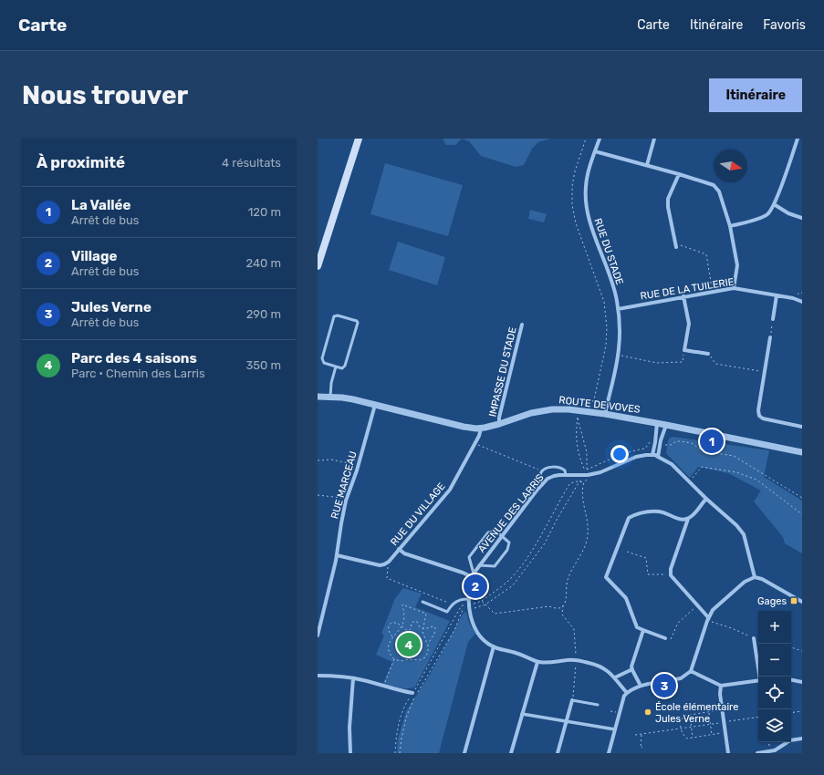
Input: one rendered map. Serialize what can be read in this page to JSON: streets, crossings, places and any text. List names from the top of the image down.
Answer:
{
  "streets": {
    "street": [
      "RUE DU STADE",
      "RUE DE LA TUILERIE",
      "IMPASSE DU STADE",
      "ROUTE DE VOVES",
      "RUE MARCEAU",
      "AVENUE DES LARRIS",
      "RUE DU VILLAGE"
    ]
  },
  "crossings": [
    ["RUE DU STADE", "RUE DE LA TUILERIE"],
    ["RUE DU STADE", "ROUTE DE VOVES"],
    ["IMPASSE DU STADE", "ROUTE DE VOVES"],
    ["ROUTE DE VOVES", "RUE MARCEAU"],
    ["ROUTE DE VOVES", "RUE DU VILLAGE"]
  ],
  "places": {
    "transit": ["Gages"],
    "other": ["École élémentaire Jules Verne"]
  },
  "north": "right",
  "page": {
    "header": "Carte",
    "nav": ["Carte", "Itinéraire", "Favoris"],
    "buttons": "Itinéraire",
    "title": "Nous trouver",
    "heading": ["À proximité", "4 résultats"],
    "list": [
      {
        "mark": "1",
        "name": "La Vallée",
        "note": "Arrêt de bus",
        "value": "120 m"
      },
      {
        "mark": "2",
        "name": "Village",
        "note": "Arrêt de bus",
        "value": "240 m"
      },
      {
        "mark": "3",
        "name": "Jules Verne",
        "note": "Arrêt de bus",
        "value": "290 m"
      },
      {
        "mark": "4",
        "name": "Parc des 4 saisons",
        "note": "Parc · Chemin des Larris",
        "value": "350 m"
      }
    ],
    "pins": [
      "1",
      "2",
      "4",
      "3"
    ],
    "map_buttons": ["+", "−"]
  }
}
